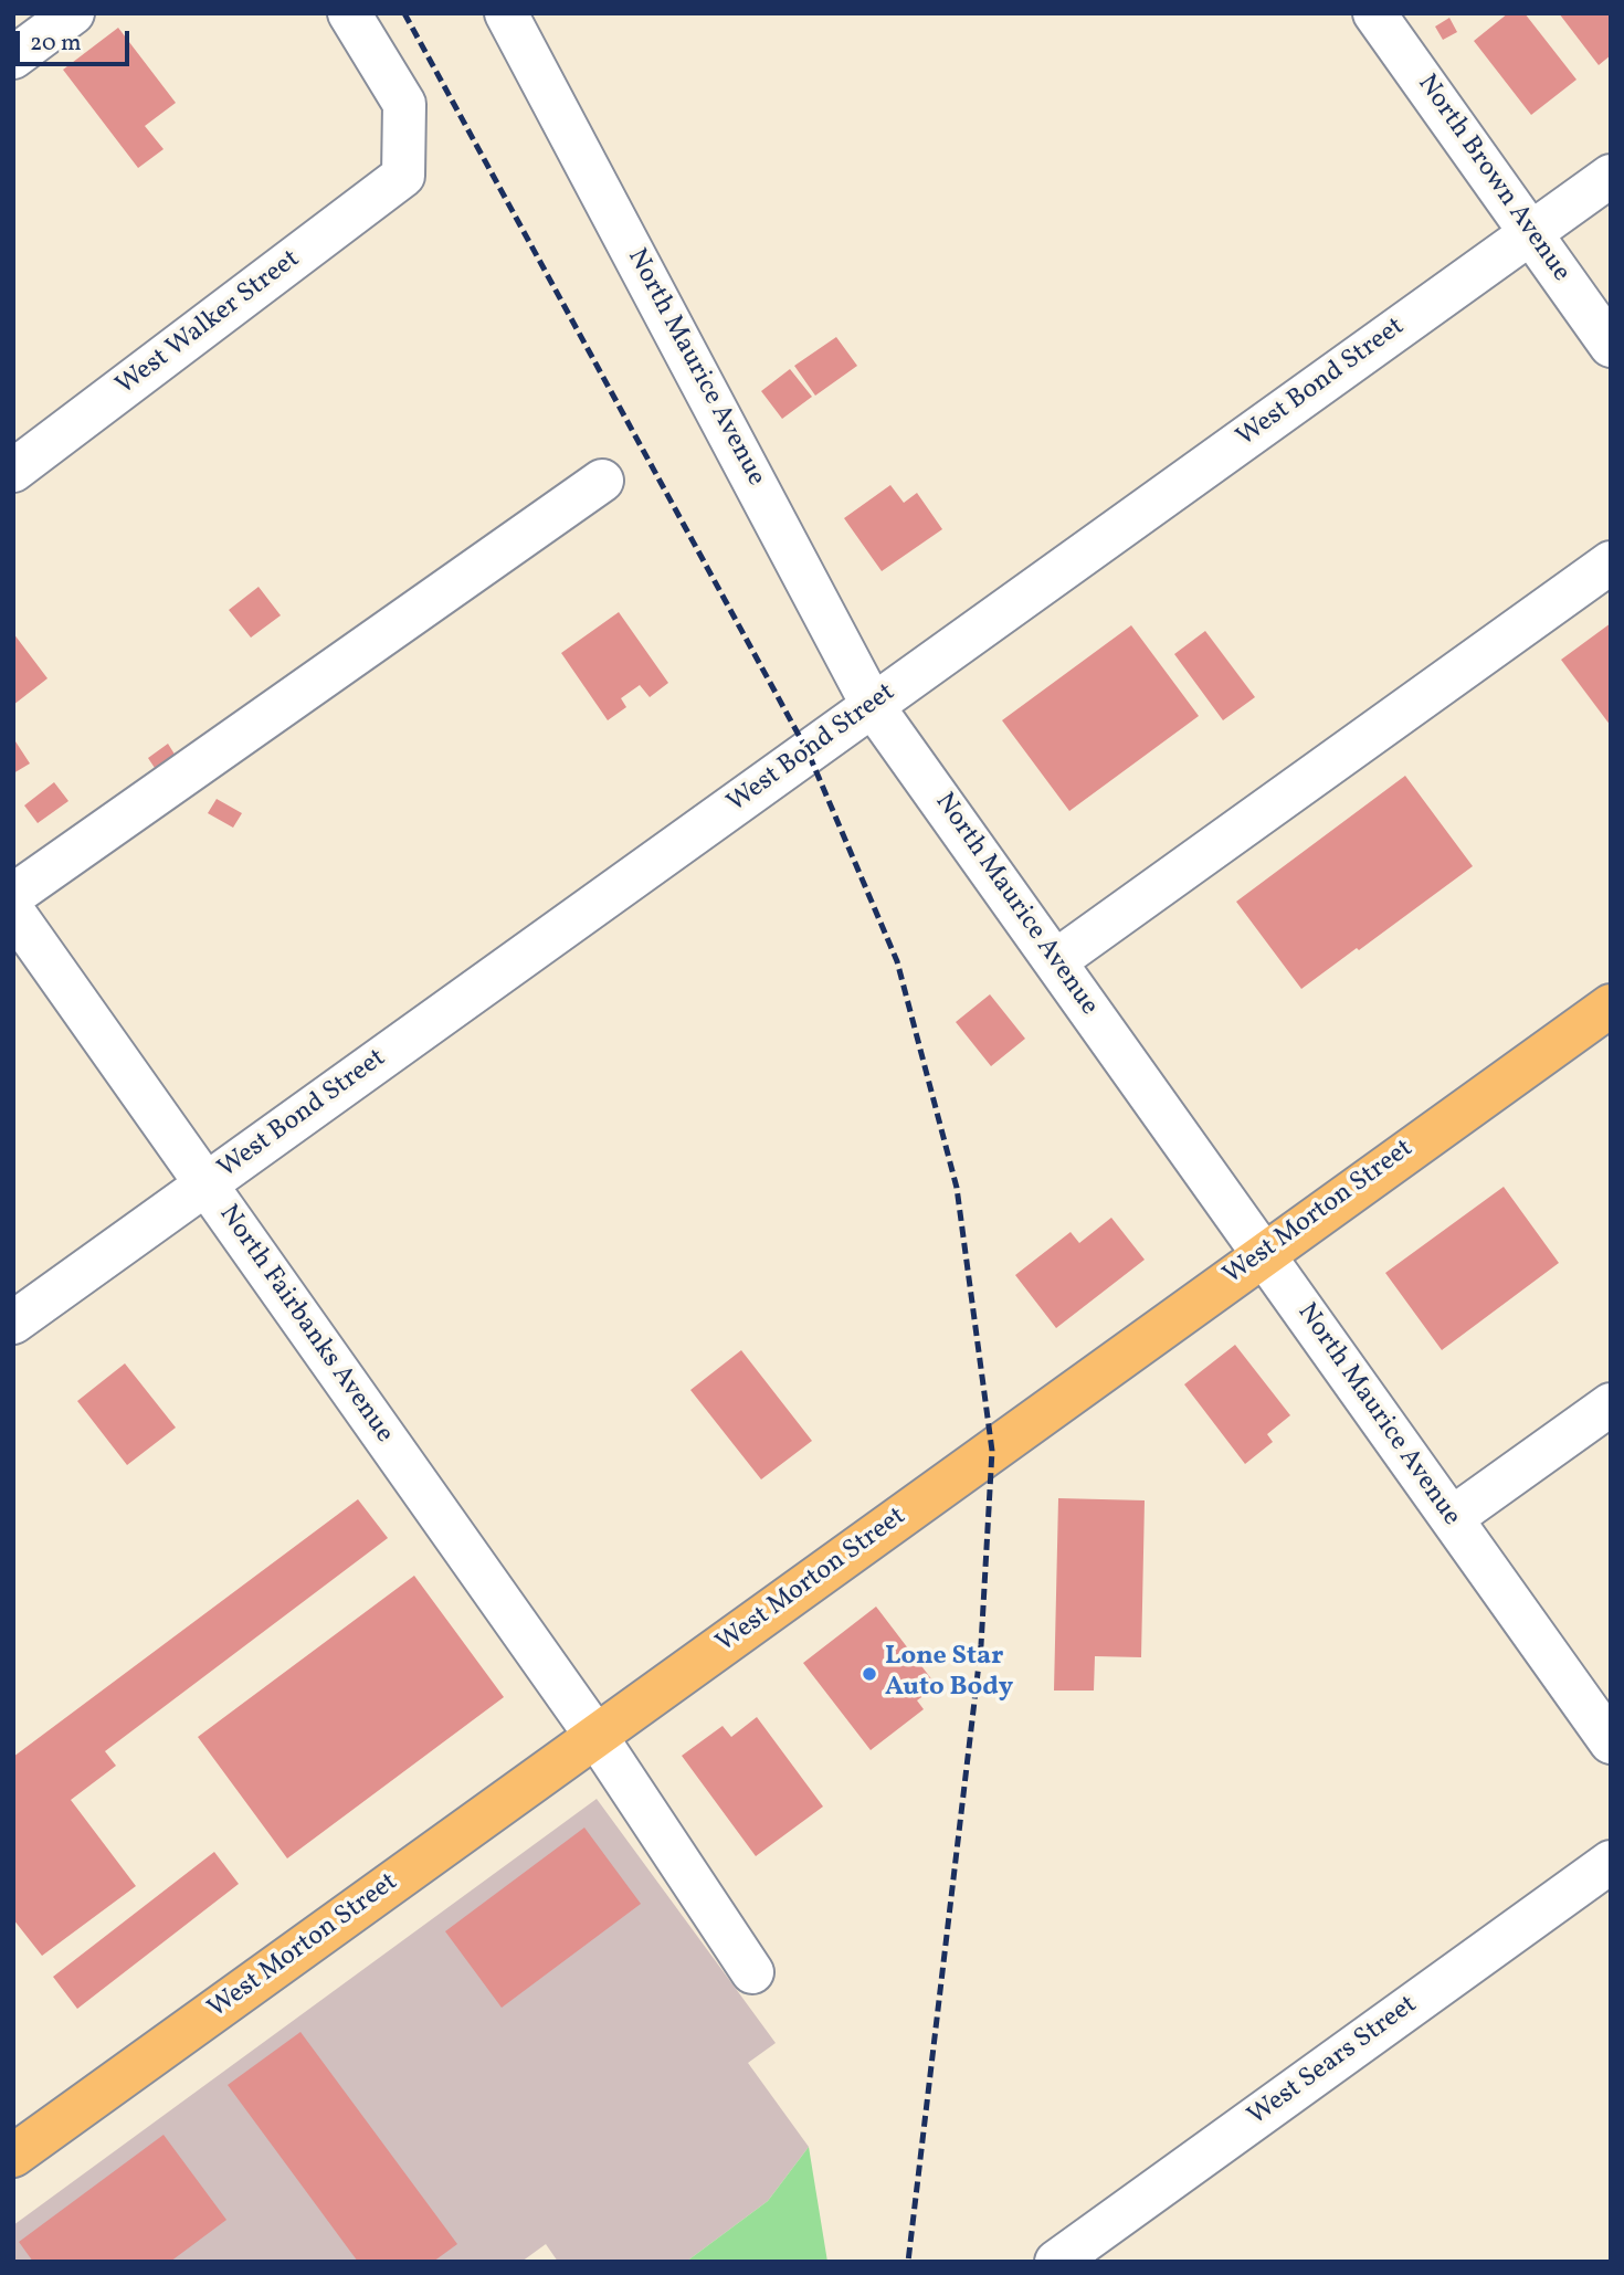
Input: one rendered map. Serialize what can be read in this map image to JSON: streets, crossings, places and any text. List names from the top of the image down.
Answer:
{
  "streets": {
    "main road": ["West Morton Street"],
    "street": [
      "North Brown Avenue",
      "West Walker Street",
      "North Maurice Avenue",
      "West Bond Street",
      "North Fairbanks Avenue",
      "West Sears Street"
    ]
  },
  "crossings": [
    ["North Brown Avenue", "West Bond Street"],
    ["North Maurice Avenue", "West Bond Street"],
    ["North Maurice Avenue", "West Morton Street"],
    ["West Bond Street", "North Fairbanks Avenue"],
    ["West Morton Street", "North Fairbanks Avenue"]
  ],
  "places": ["Lone Star Auto Body"],
  "scale_bar": "20 m"
}
